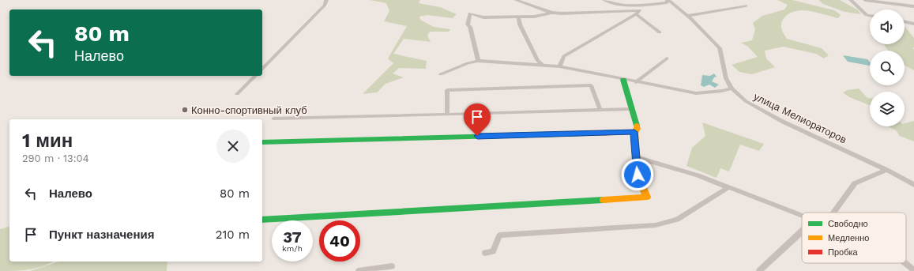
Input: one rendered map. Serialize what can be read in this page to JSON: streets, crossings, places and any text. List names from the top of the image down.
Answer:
{
  "streets": {
    "street": ["улица Мелиораторов"]
  },
  "places": ["Конно-спортивный клуб"],
  "legend": ["Свободно", "Медленно", "Пробка"],
  "page": {
    "turn": ["80 m", "Налево"],
    "heading": ["1 мин", "290 m · 13:04"],
    "list": [
      {
        "name": "Налево",
        "value": "80 m"
      },
      {
        "name": "Пункт назначения",
        "value": "210 m"
      }
    ],
    "speed": "37 km/h",
    "limit": "40"
  }
}
